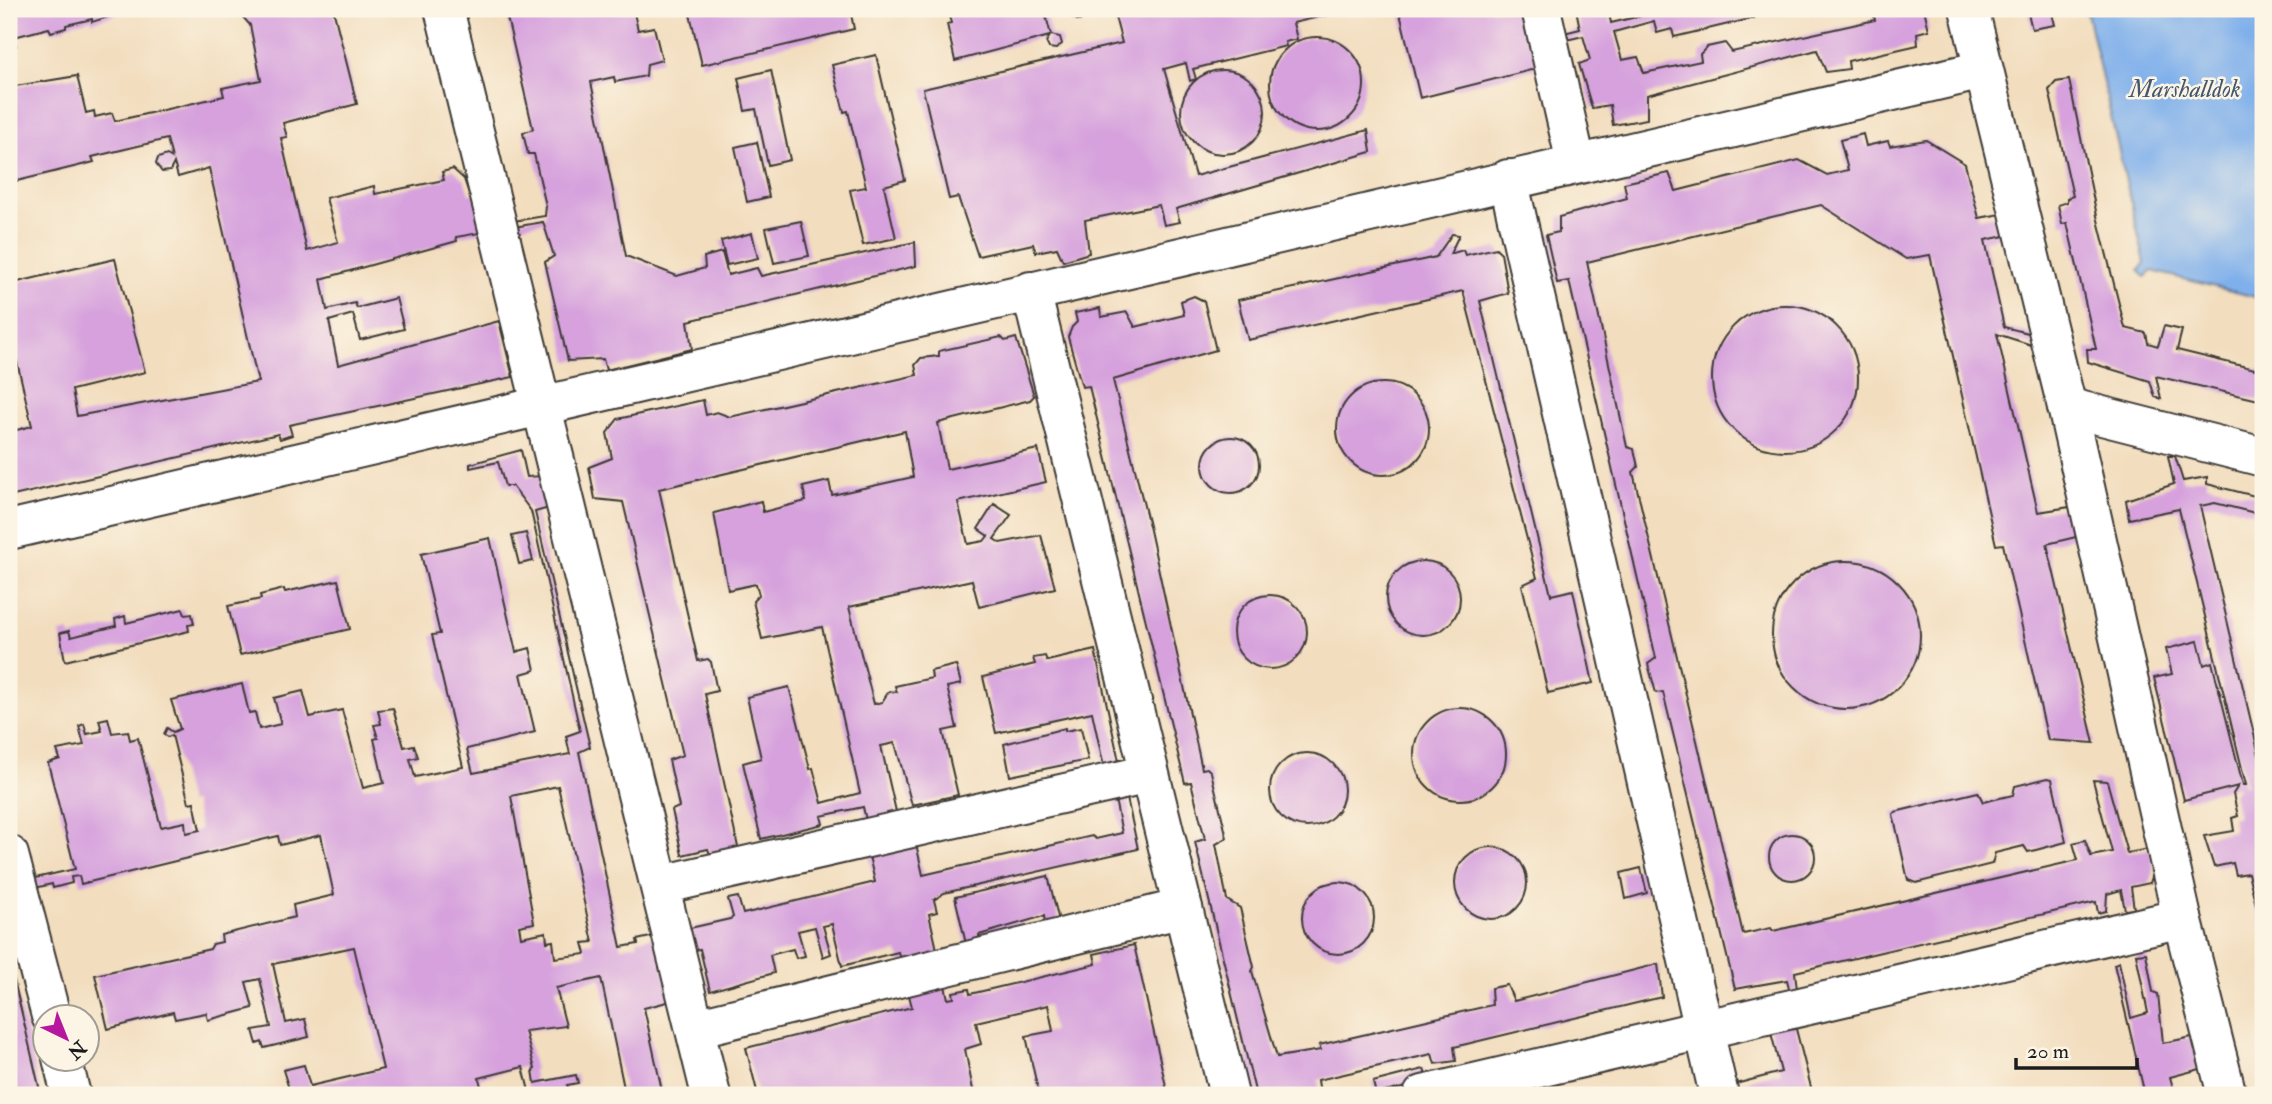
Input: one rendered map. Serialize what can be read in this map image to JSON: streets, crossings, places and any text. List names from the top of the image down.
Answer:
{
  "water": ["Marshalldok"],
  "scale_bar": "20 m",
  "north": "bottom right"
}
